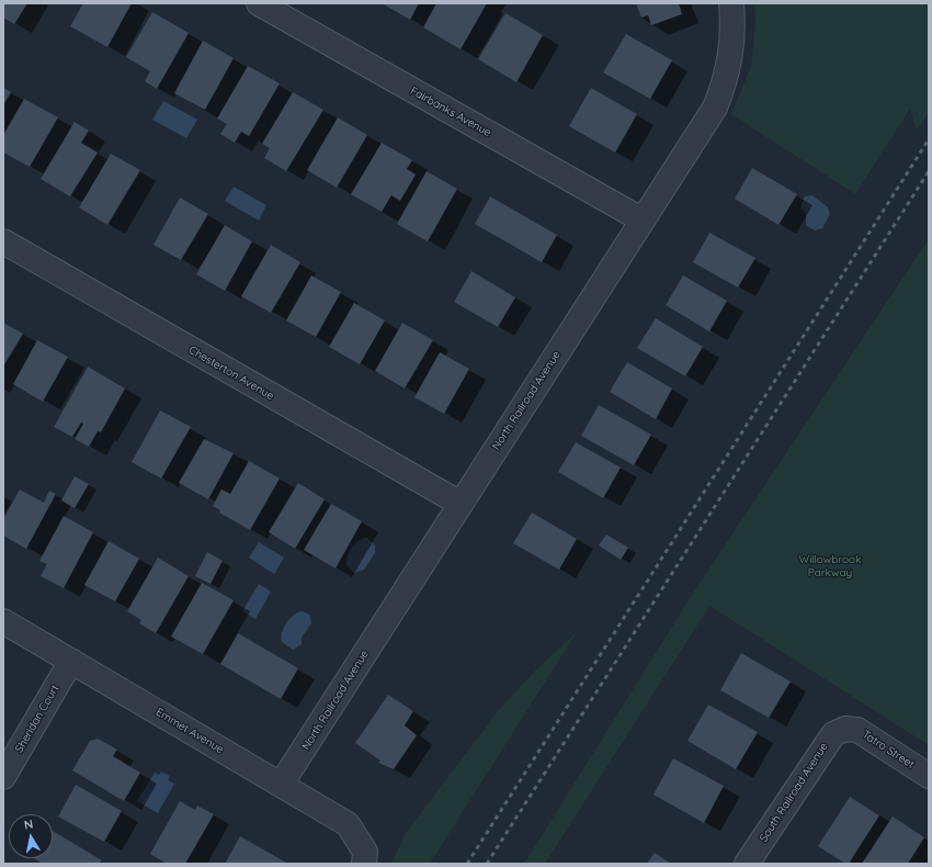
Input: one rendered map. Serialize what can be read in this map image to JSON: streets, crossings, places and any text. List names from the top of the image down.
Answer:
{
  "streets": {
    "street": [
      "Fairbanks Avenue",
      "Chesterton Avenue",
      "North Railroad Avenue",
      "Sheridan Court",
      "Emmet Avenue",
      "Tatro Street",
      "South Railroad Avenue"
    ]
  },
  "crossings": [
    ["Fairbanks Avenue", "North Railroad Avenue"],
    ["Chesterton Avenue", "North Railroad Avenue"],
    ["North Railroad Avenue", "Emmet Avenue"],
    ["Sheridan Court", "Emmet Avenue"],
    ["Tatro Street", "South Railroad Avenue"]
  ],
  "parks": ["Willowbrook Parkway"],
  "north": "top"
}
